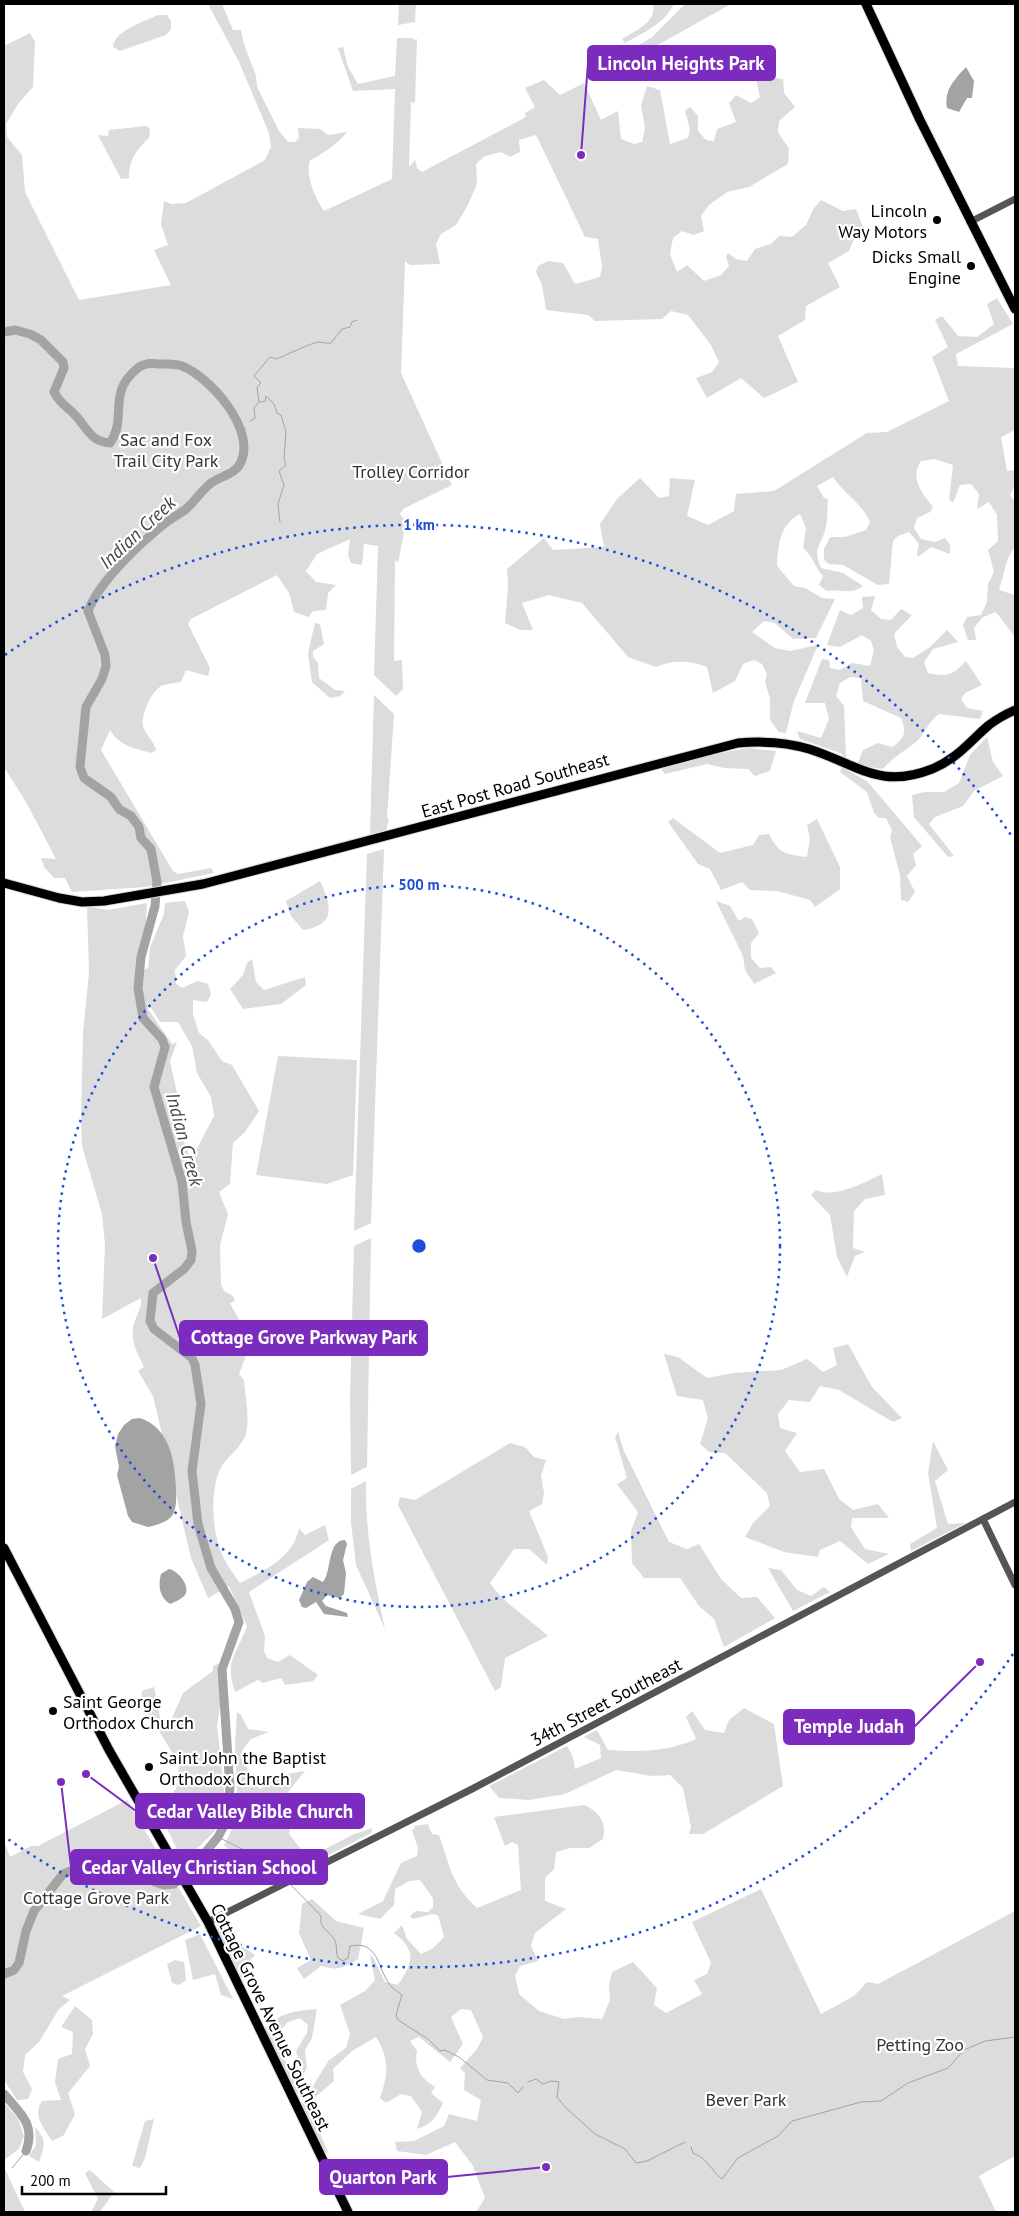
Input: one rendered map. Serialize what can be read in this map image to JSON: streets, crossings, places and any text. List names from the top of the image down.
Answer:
{
  "streets": {
    "main road": ["East Post Road Southeast", "Cottage Grove Avenue Southeast"],
    "street": ["34th Street Southeast"]
  },
  "crossings": [
    ["34th Street Southeast", "Cottage Grove Avenue Southeast"]
  ],
  "water": ["Indian Creek"],
  "parks": [
    "Sac and Fox Trail City Park",
    "Trolley Corridor",
    "Cottage Grove Park",
    "Petting Zoo",
    "Bever Park"
  ],
  "places": [
    "Lincoln Heights Park",
    "Lincoln Way Motors",
    "Dicks Small Engine",
    "Cottage Grove Parkway Park",
    "Temple Judah",
    "Saint George Orthodox Church",
    "Saint John the Baptist Orthodox Church",
    "Cedar Valley Bible Church",
    "Cedar Valley Christian School",
    "Quarton Park"
  ],
  "scale_bar": "200 m",
  "rings": ["1 km", "500 m"]
}
